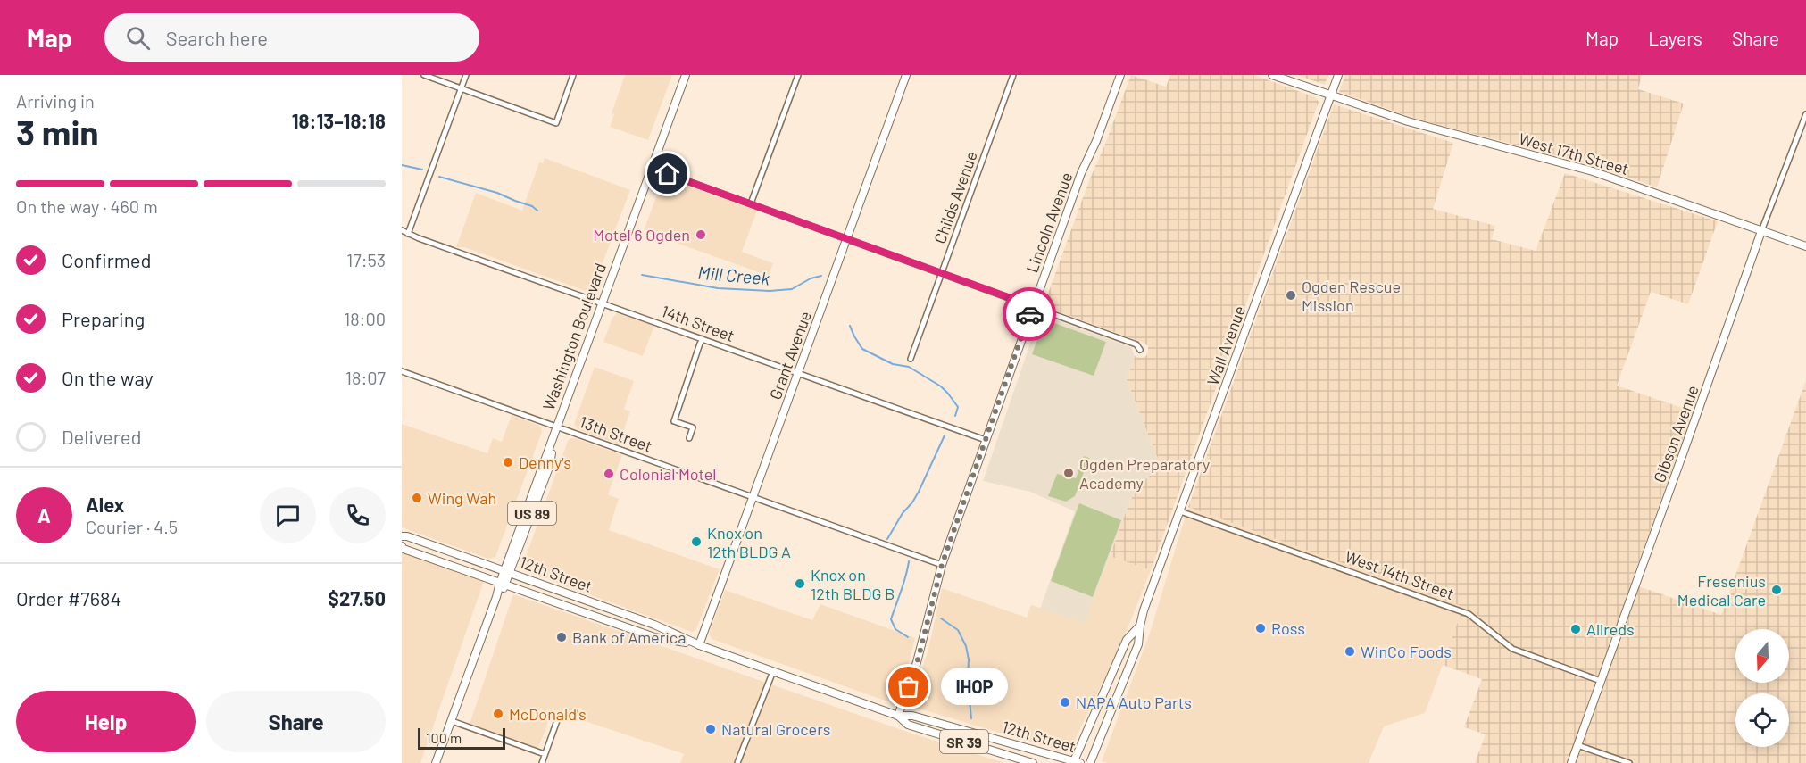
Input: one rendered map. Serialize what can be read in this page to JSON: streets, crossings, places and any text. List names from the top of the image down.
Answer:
{
  "streets": {
    "main road": [
      "Washington Boulevard",
      "US 89",
      "12th Street",
      "SR 39"
    ],
    "street": [
      "West 17th Street",
      "Childs Avenue",
      "Lincoln Avenue",
      "14th Street",
      "Wall Avenue",
      "Grant Avenue",
      "13th Street",
      "Gibson Avenue",
      "West 14th Street"
    ]
  },
  "crossings": [
    ["West 17th Street", "Wall Avenue"],
    ["West 17th Street", "Gibson Avenue"],
    ["Lincoln Avenue", "14th Street"],
    ["Lincoln Avenue", "13th Street"],
    ["Lincoln Avenue", "12th Street"],
    ["14th Street", "Washington Boulevard"],
    ["14th Street", "Grant Avenue"],
    ["Washington Boulevard", "13th Street"],
    ["Washington Boulevard", "12th Street"],
    ["Wall Avenue", "12th Street"],
    ["Wall Avenue", "West 14th Street"],
    ["Grant Avenue", "13th Street"],
    ["Grant Avenue", "12th Street"],
    ["Gibson Avenue", "West 14th Street"]
  ],
  "water": ["Mill Creek"],
  "places": [
    "Motel 6 Ogden",
    "Ogden Rescue Mission",
    "Denny's",
    "Ogden Preparatory Academy",
    "Colonial Motel",
    "Wing Wah",
    "Knox on 12th BLDG A",
    "Knox on 12th BLDG B",
    "Fresenius Medical Care",
    "Ross",
    "Allreds",
    "Bank of America",
    "WinCo Foods",
    "IHOP",
    "NAPA Auto Parts",
    "McDonald's",
    "Natural Grocers"
  ],
  "scale_bar": "100 m",
  "north": "bottom",
  "page": {
    "header": "Map",
    "search": "Search here",
    "nav": ["Map", "Layers", "Share"],
    "heading": ["3 min", "Arriving in", "18:13–18:18"],
    "panel": [
      "Alex",
      "Courier · 4.5",
      "Order #7684",
      "$27.50"
    ],
    "bar": "On the way · 460 m",
    "list": [
      ["Confirmed", "17:53"],
      ["Preparing", "18:00"],
      ["On the way", "18:07"],
      "Delivered"
    ],
    "round": "A",
    "bubble": "IHOP",
    "buttons": ["Help", "Share"],
    "scale": "100 m"
  }
}
